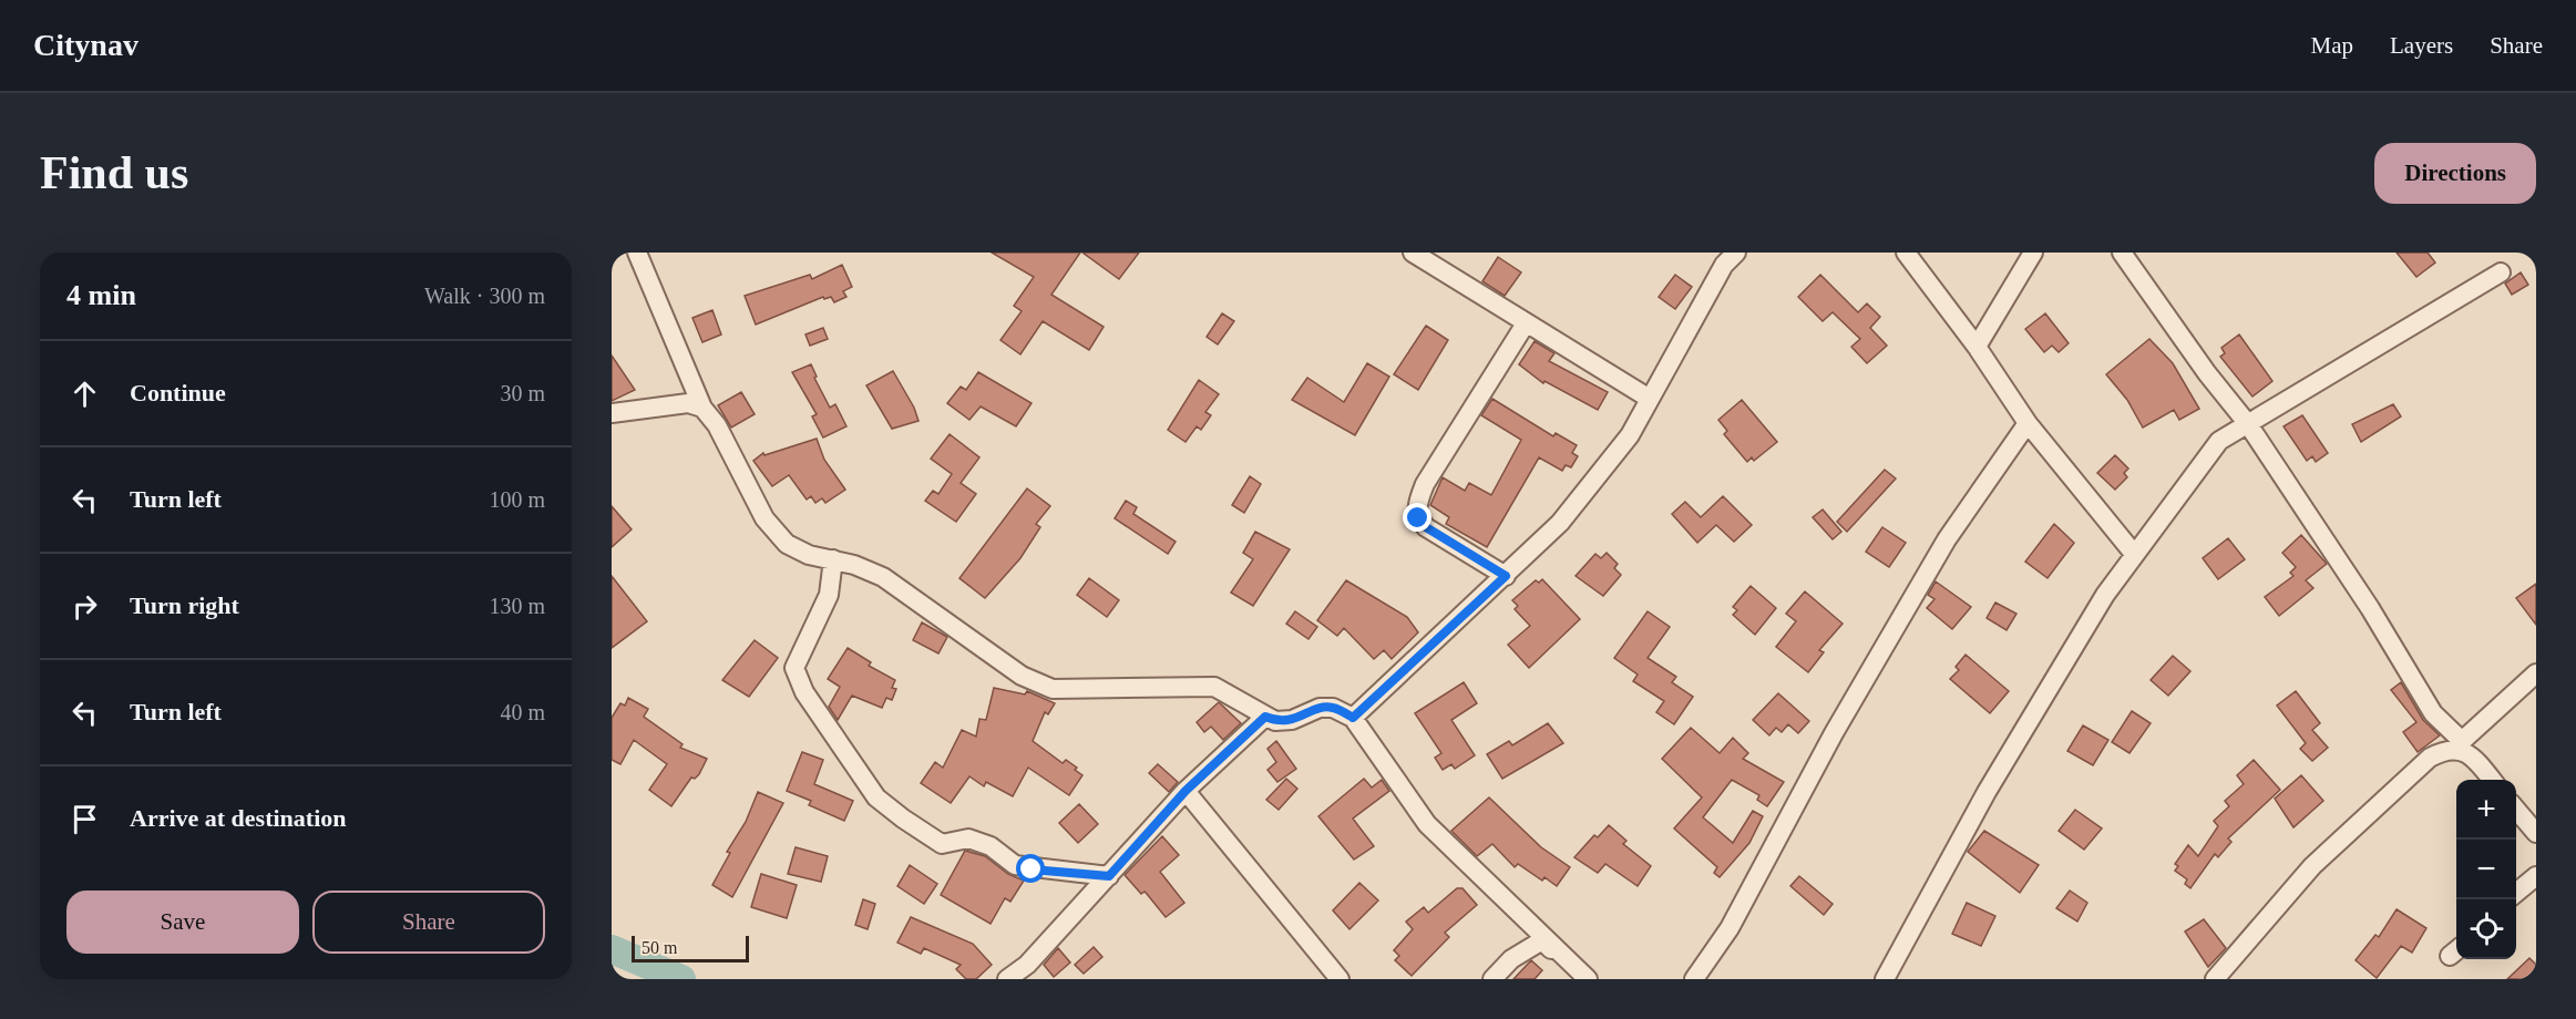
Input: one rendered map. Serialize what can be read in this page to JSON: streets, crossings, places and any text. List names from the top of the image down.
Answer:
{
  "scale_bar": "50 m",
  "page": {
    "header": "Citynav",
    "nav": ["Map", "Layers", "Share"],
    "buttons": [
      "Directions",
      ["Save", "Share"]
    ],
    "title": "Find us",
    "heading": ["4 min", "Walk · 300 m"],
    "list": [
      ["Continue", "30 m"],
      ["Turn left", "100 m"],
      ["Turn right", "130 m"],
      ["Turn left", "40 m"],
      "Arrive at destination"
    ],
    "map_buttons": ["+", "−"],
    "scale": "50 m"
  }
}
